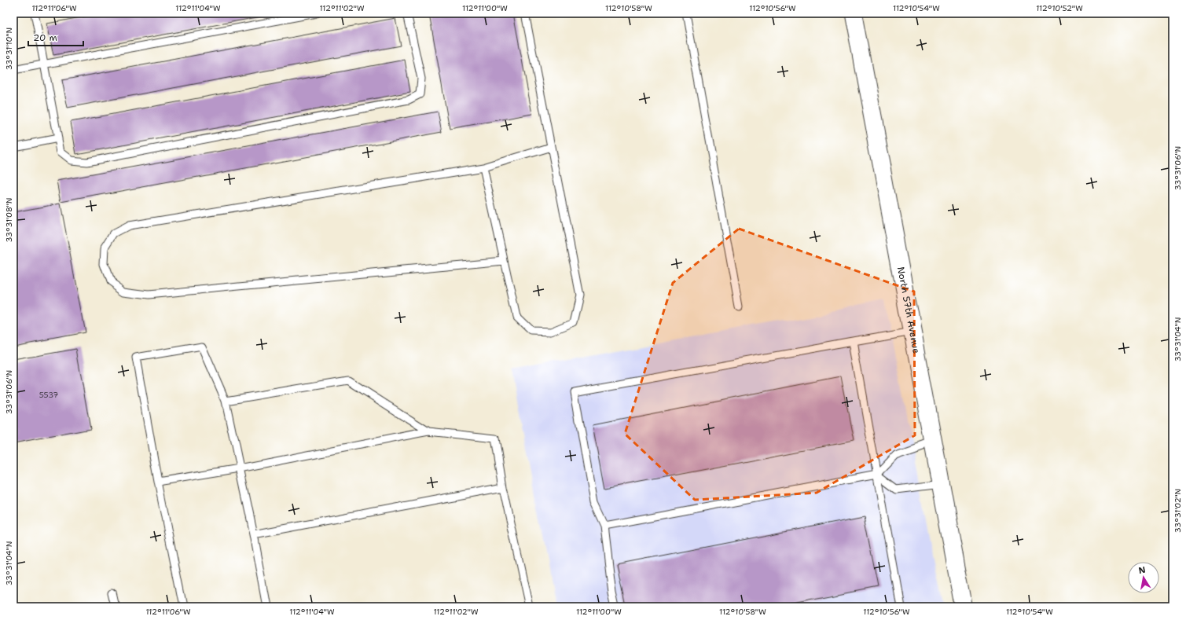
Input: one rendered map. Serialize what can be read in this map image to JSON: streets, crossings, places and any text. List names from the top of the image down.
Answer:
{
  "streets": {
    "street": ["North 57th Avenue"]
  },
  "house_numbers": ["5537"],
  "scale_bar": "20 m",
  "north": "top",
  "coordinates": [
    "112°11'06\"W",
    "112°11'04\"W",
    "112°11'02\"W",
    "112°11'00\"W",
    "112°10'58\"W",
    "112°10'56\"W",
    "112°10'54\"W",
    "112°10'52\"W",
    "33°31'10\"N",
    "33°31'06\"N",
    "33°31'08\"N",
    "33°31'04\"N",
    "33°31'02\"N"
  ]
}
